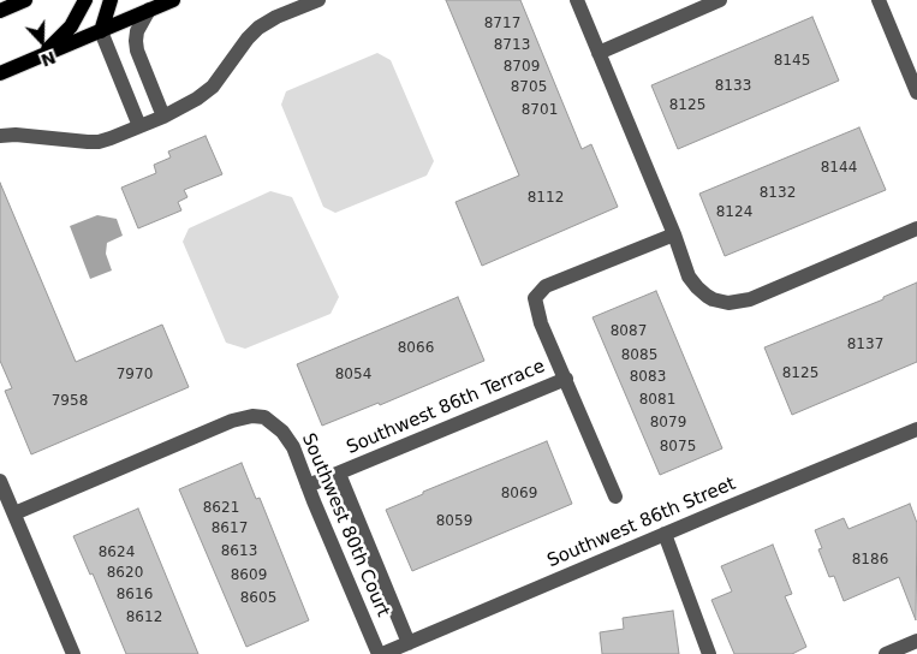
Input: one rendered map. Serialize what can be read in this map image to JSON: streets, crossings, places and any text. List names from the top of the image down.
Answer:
{
  "streets": {
    "street": ["Southwest 86th Terrace", "Southwest 86th Street", "Southwest 80th Court"]
  },
  "crossings": [
    ["Southwest 86th Terrace", "Southwest 80th Court"],
    ["Southwest 86th Street", "Southwest 80th Court"]
  ],
  "house_numbers": [
    "8717",
    "8713",
    "8145",
    "8709",
    "8133",
    "8705",
    "8125",
    "8701",
    "8144",
    "8132",
    "8112",
    "8124",
    "8087",
    "8137",
    "8066",
    "8085",
    "8125",
    "7970",
    "8054",
    "8083",
    "8081",
    "7958",
    "8079",
    "8075",
    "8069",
    "8621",
    "8059",
    "8617",
    "8613",
    "8624",
    "8186",
    "8620",
    "8609",
    "8616",
    "8605",
    "8612"
  ],
  "north": "bottom"
}
